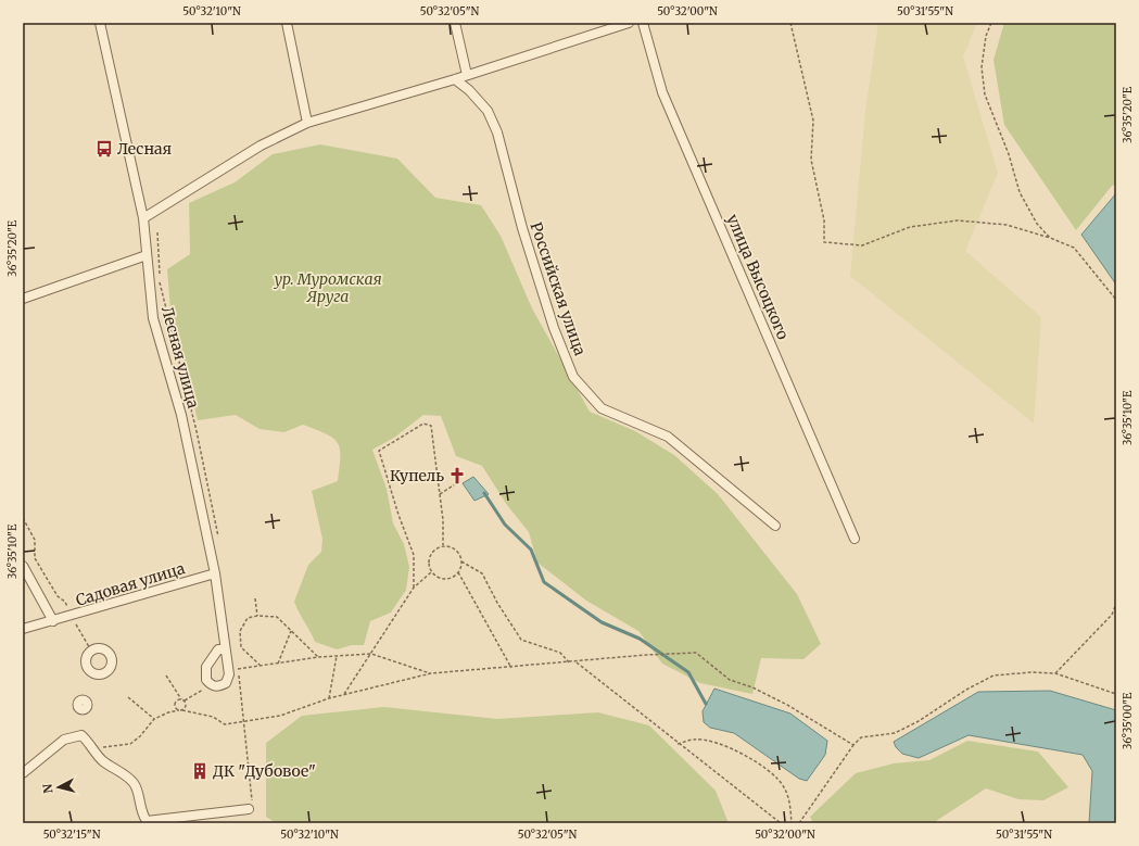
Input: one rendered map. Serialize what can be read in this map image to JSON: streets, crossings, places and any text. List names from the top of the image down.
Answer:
{
  "streets": {
    "street": [
      "улица Высоцкого",
      "Российская улица",
      "Лесная улица",
      "Садовая улица"
    ]
  },
  "crossings": [
    ["Лесная улица", "Садовая улица"]
  ],
  "parks": ["ур. Муромская Яруга"],
  "places": {
    "bus stop": ["Лесная"],
    "church": ["Купель"],
    "building": ["ДК \"Дубовое\""]
  },
  "north": "left",
  "coordinates": [
    "50°32'10\"N",
    "50°32'05\"N",
    "50°32'00\"N",
    "50°31'55\"N",
    "36°35'20\"E",
    "36°35'10\"E",
    "36°35'00\"E",
    "50°32'15\"N"
  ]
}
